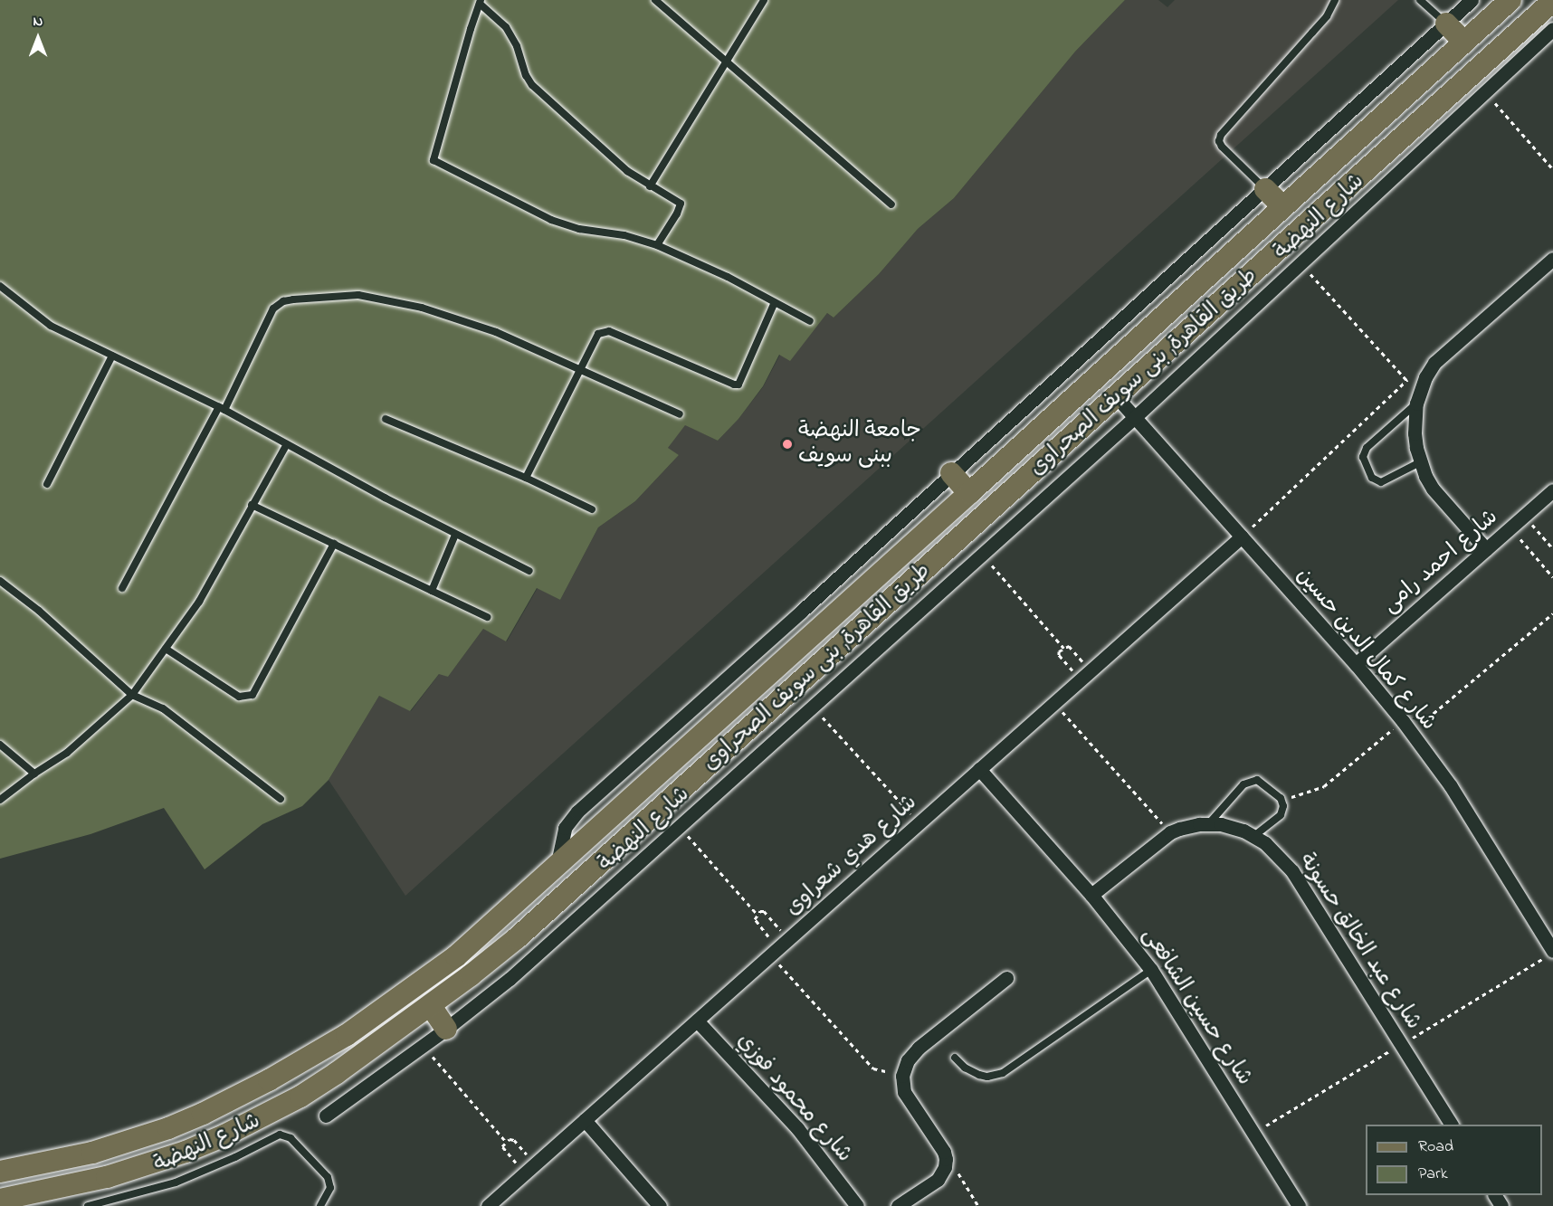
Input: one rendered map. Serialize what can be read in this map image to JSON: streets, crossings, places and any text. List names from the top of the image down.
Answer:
{
  "streets": {
    "main road": ["طريق القاهرة, بنى سويف الصحراوى"],
    "street": [
      "شارع النهضة",
      "شارع احمد رامى",
      "شارع كمال الدين حسين",
      "شارع هدي شعراوى",
      "شارع عبد الخالق حسونة",
      "شارع حسين الشافعى",
      "شارع محمود فوزي"
    ]
  },
  "crossings": [
    ["شارع النهضة", "شارع كمال الدين حسين"],
    ["طريق القاهرة, بنى سويف الصحراوى", "شارع كمال الدين حسين"],
    ["شارع احمد رامى", "شارع كمال الدين حسين"],
    ["شارع كمال الدين حسين", "شارع هدي شعراوى"],
    ["شارع هدي شعراوى", "شارع حسين الشافعى"],
    ["شارع هدي شعراوى", "شارع محمود فوزي"],
    ["شارع عبد الخالق حسونة", "شارع حسين الشافعى"]
  ],
  "places": ["جامعة النهضة ببنى سويف"],
  "legend": ["Road", "Park"],
  "north": "top"
}
